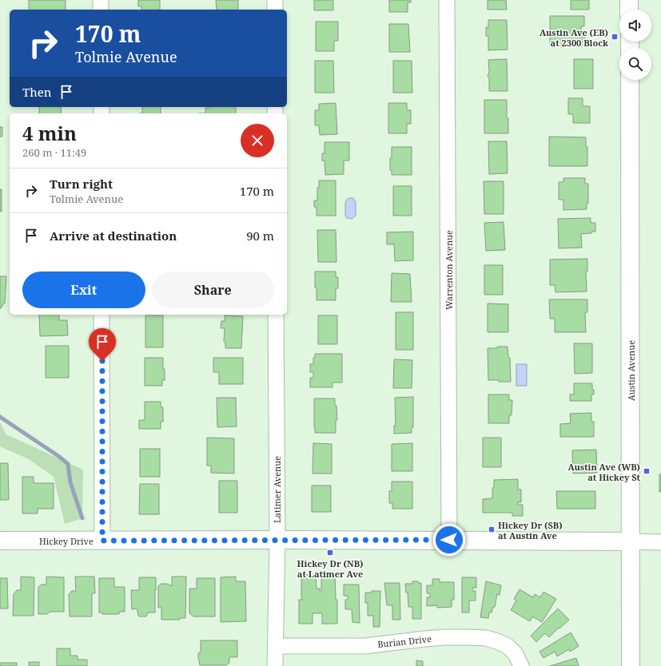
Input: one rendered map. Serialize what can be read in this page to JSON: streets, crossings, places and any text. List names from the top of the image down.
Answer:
{
  "streets": {
    "street": [
      "Warrenton Avenue",
      "Austin Avenue",
      "Latimer Avenue",
      "Hickey Drive",
      "Burian Drive"
    ]
  },
  "crossings": [
    ["Warrenton Avenue", "Hickey Drive"],
    ["Austin Avenue", "Hickey Drive"],
    ["Latimer Avenue", "Hickey Drive"],
    ["Latimer Avenue", "Burian Drive"]
  ],
  "places": {
    "transit": [
      "Austin Ave (EB) at 2300 Block",
      "Austin Ave (WB) at Hickey St",
      "Hickey Dr (SB) at Austin Ave",
      "Hickey Dr (NB) at Latimer Ave"
    ]
  },
  "page": {
    "turn": ["170 m", "Tolmie Avenue"],
    "then": "Then",
    "heading": ["4 min", "260 m · 11:49"],
    "list": [
      {
        "name": "Turn right",
        "note": "Tolmie Avenue",
        "value": "170 m"
      },
      {
        "name": "Arrive at destination",
        "value": "90 m"
      }
    ],
    "buttons": ["Exit", "Share"]
  }
}
